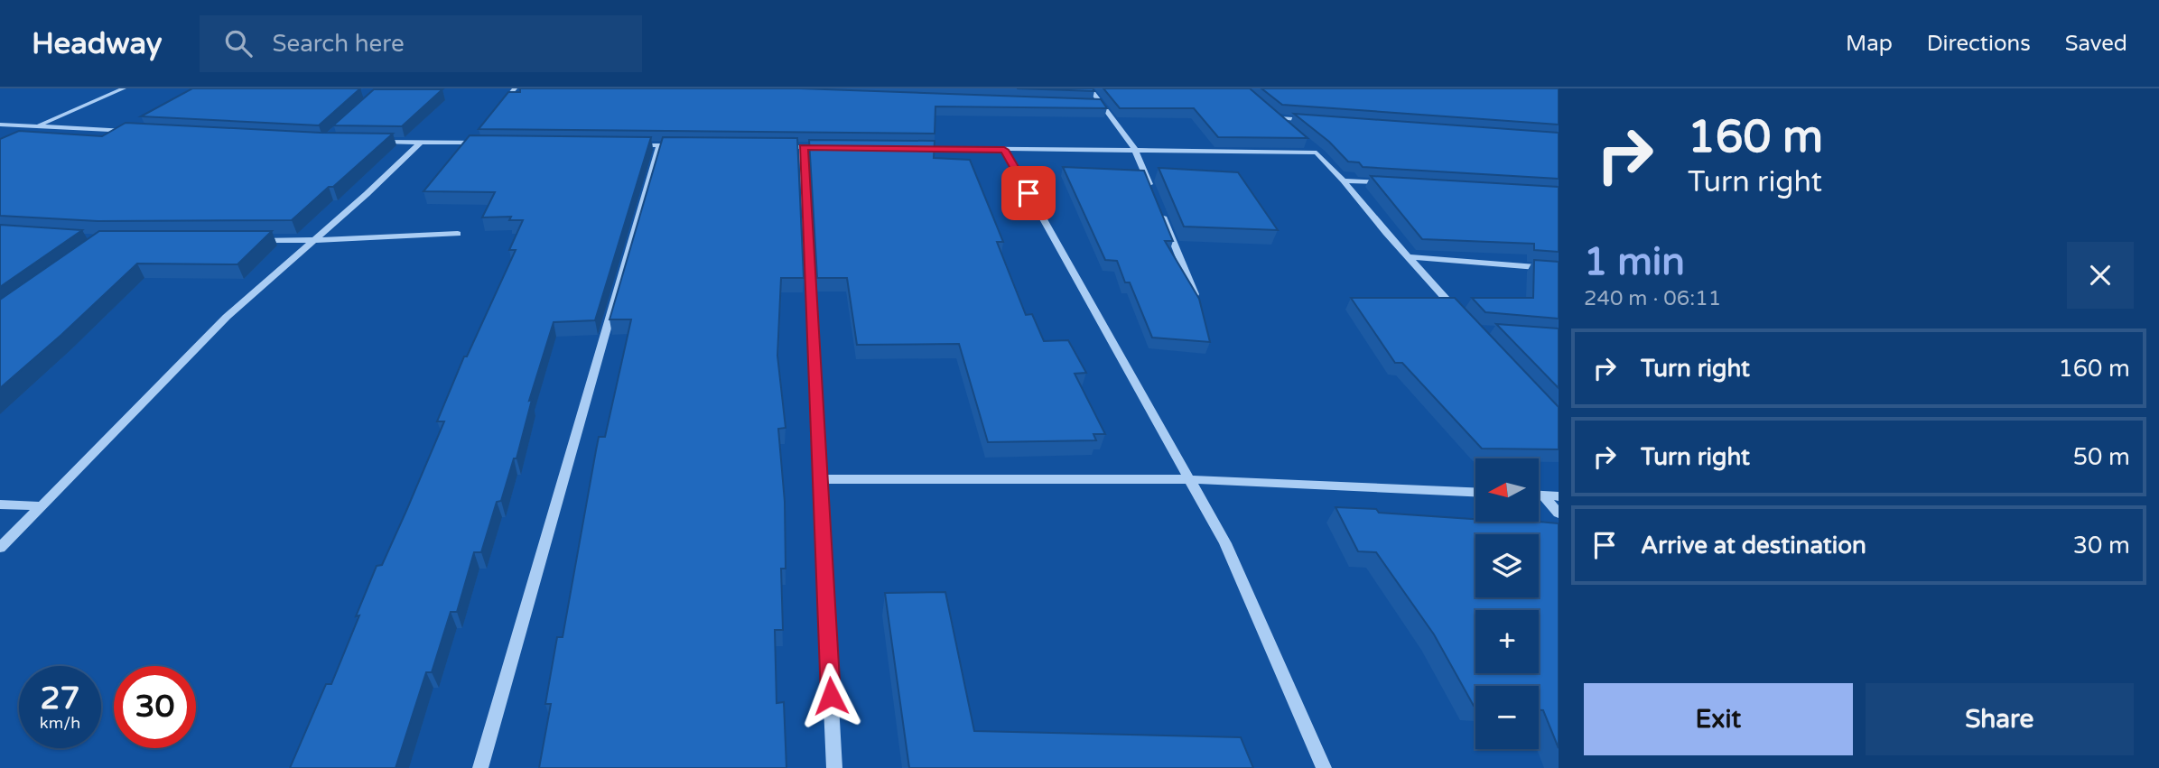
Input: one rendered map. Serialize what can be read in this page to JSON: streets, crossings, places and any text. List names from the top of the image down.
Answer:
{
  "north": "left",
  "page": {
    "header": "Headway",
    "search": "Search here",
    "nav": ["Map", "Directions", "Saved"],
    "turn": ["160 m", "Turn right"],
    "heading": ["1 min", "240 m · 06:11"],
    "list": [
      {
        "name": "Turn right",
        "value": "160 m"
      },
      {
        "name": "Turn right",
        "value": "50 m"
      },
      {
        "name": "Arrive at destination",
        "value": "30 m"
      }
    ],
    "map_buttons": ["+", "−"],
    "speed": "27 km/h",
    "limit": "30",
    "buttons": ["Exit", "Share"]
  }
}
